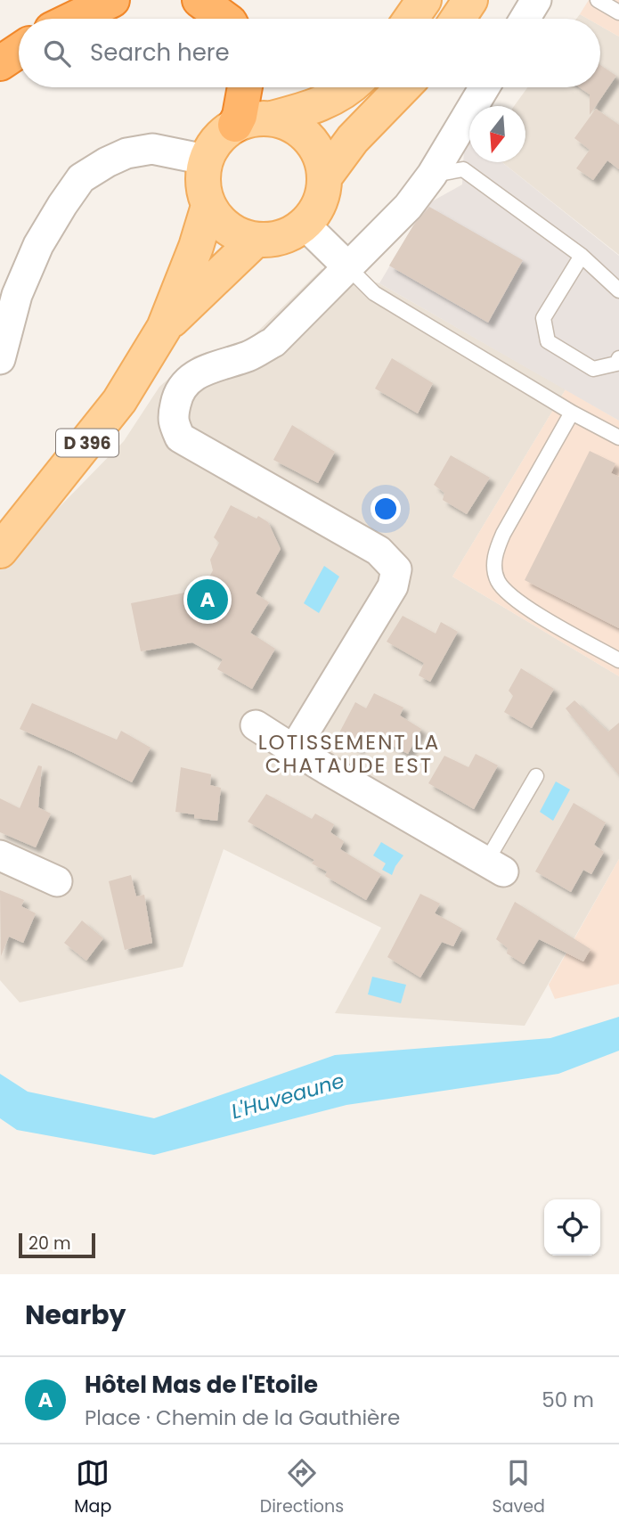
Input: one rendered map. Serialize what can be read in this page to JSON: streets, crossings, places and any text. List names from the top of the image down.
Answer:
{
  "streets": {
    "main road": ["D 396"]
  },
  "districts": ["LOTISSEMENT LA CHATAUDE EST"],
  "water": ["L'Huveaune"],
  "scale_bar": "20 m",
  "north": "bottom",
  "page": {
    "search": "Search here",
    "pins": "A",
    "scale": "20 m",
    "heading": "Nearby",
    "list": [
      {
        "mark": "A",
        "name": "Hôtel Mas de l'Etoile",
        "note": "Place · Chemin de la Gauthière",
        "value": "50 m"
      }
    ],
    "nav": ["Map", "Directions", "Saved"]
  }
}
